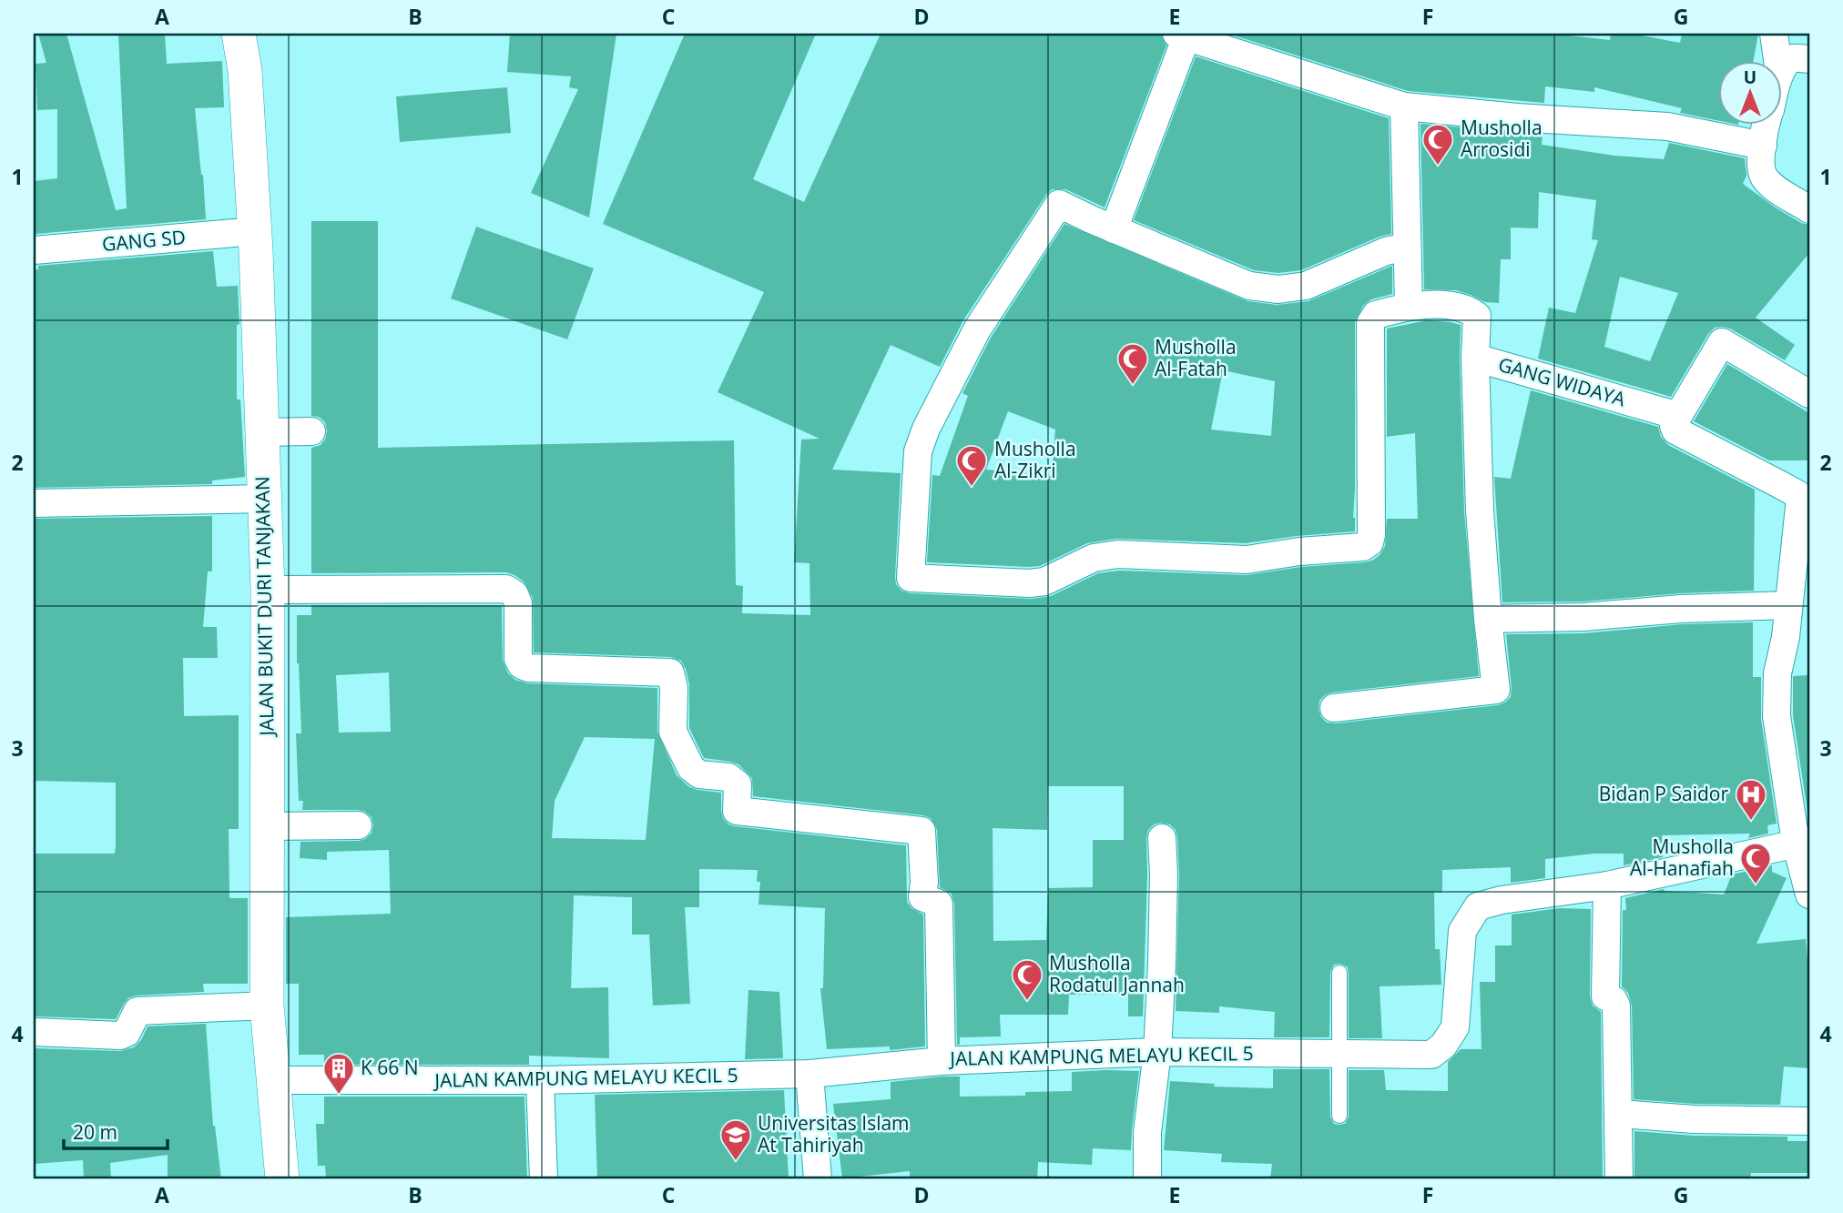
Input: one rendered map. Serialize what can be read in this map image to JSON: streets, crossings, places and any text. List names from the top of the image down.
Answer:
{
  "streets": {
    "street": [
      "GANG SD",
      "GANG WIDAYA",
      "JALAN BUKIT DURI TANJAKAN",
      "JALAN KAMPUNG MELAYU KECIL 5"
    ]
  },
  "crossings": [
    ["GANG SD", "JALAN BUKIT DURI TANJAKAN"],
    ["JALAN BUKIT DURI TANJAKAN", "JALAN KAMPUNG MELAYU KECIL 5"]
  ],
  "places": {
    "mosque": [
      "Musholla Arrosidi",
      "Musholla Al-Fatah",
      "Musholla Al-Zikri",
      "Musholla Al-Hanafiah",
      "Musholla Rodatul Jannah"
    ],
    "hospital": ["Bidan P Saidor"],
    "building": ["K 66 N"],
    "school or university": ["Universitas Islam At Tahiriyah"]
  },
  "scale_bar": "20 m",
  "north": "top",
  "grid": {
    "columns": [
      "A",
      "B",
      "C",
      "D",
      "E",
      "F",
      "G"
    ],
    "rows": [
      "1",
      "2",
      "3",
      "4"
    ]
  }
}
